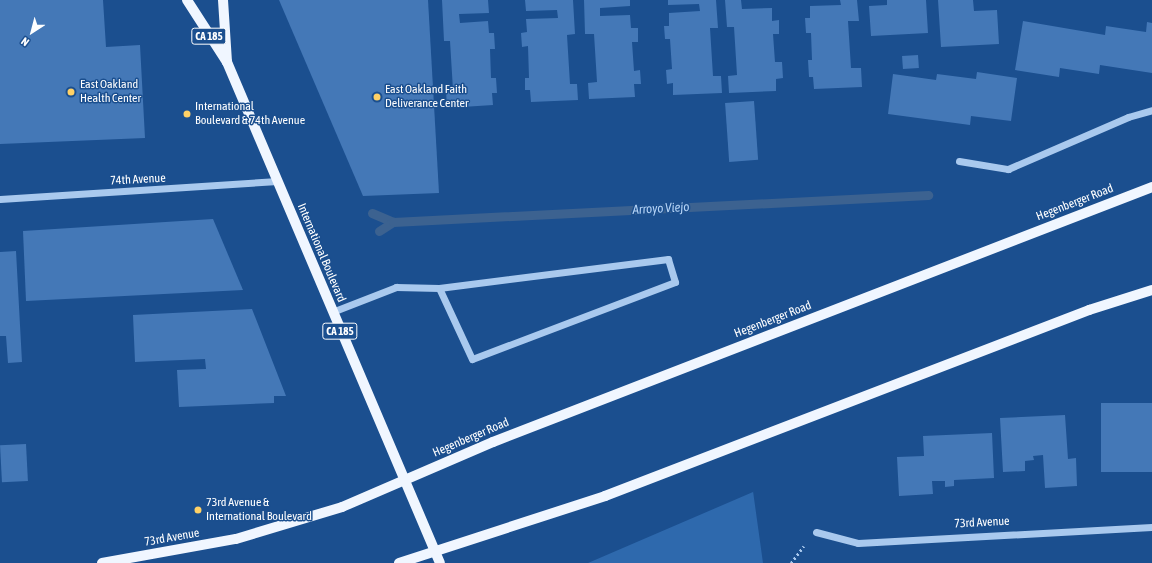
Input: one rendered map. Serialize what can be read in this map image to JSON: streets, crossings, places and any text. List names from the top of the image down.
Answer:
{
  "streets": {
    "main road": [
      "CA 185",
      "Hegenberger Road",
      "International Boulevard",
      "73rd Avenue"
    ],
    "street": ["74th Avenue"]
  },
  "crossings": [
    ["74th Avenue", "International Boulevard"],
    ["Hegenberger Road", "International Boulevard"],
    ["Hegenberger Road", "73rd Avenue"],
    ["International Boulevard", "73rd Avenue"]
  ],
  "water": ["Arroyo Viejo"],
  "places": [
    "East Oakland Health Center",
    "East Oakland Faith Deliverance Center",
    "International Boulevard & 74th Avenue",
    "73rd Avenue & International Boulevard"
  ],
  "north": "bottom left"
}
